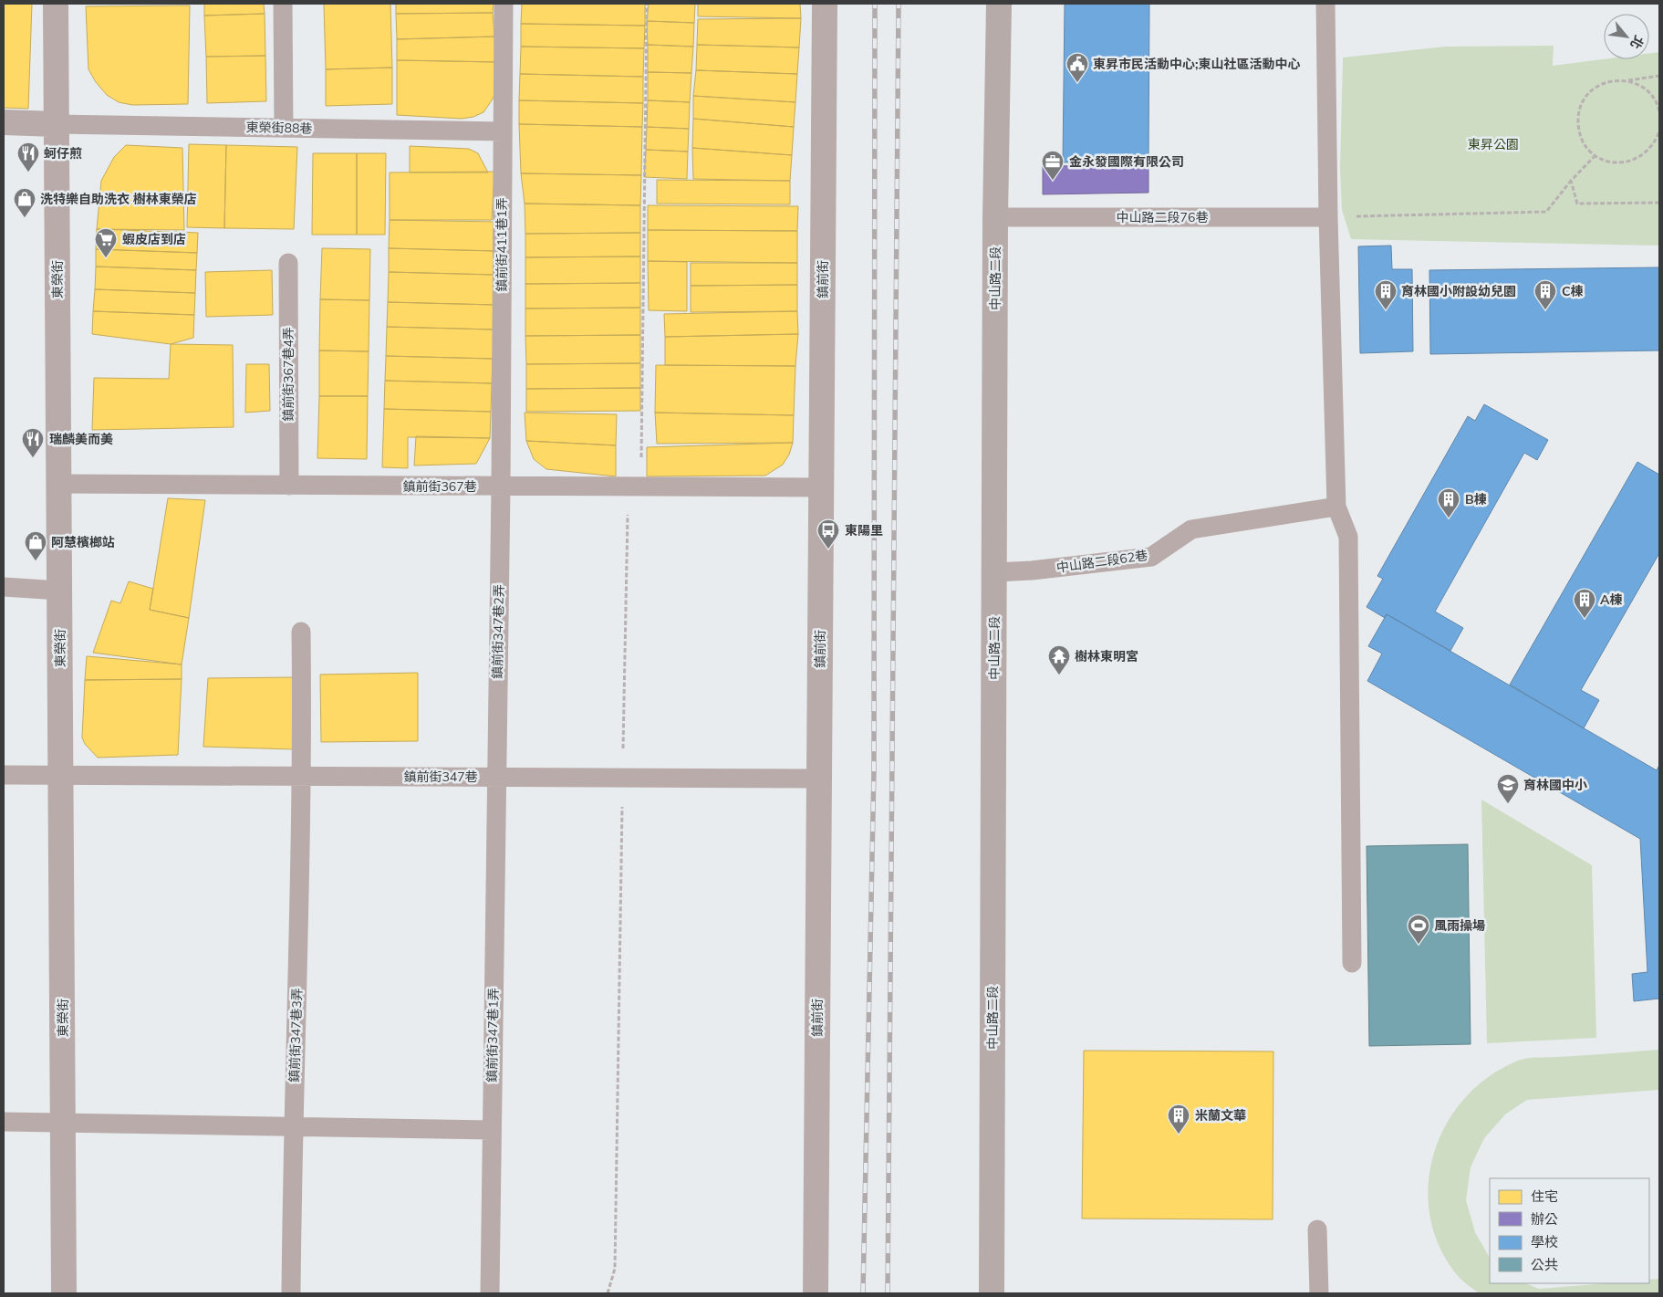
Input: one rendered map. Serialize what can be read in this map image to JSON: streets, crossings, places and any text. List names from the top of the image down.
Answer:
{
  "streets": {
    "main road": ["中山路二段"],
    "street": ["東榮街", "鎮前街"],
    "lane": [
      "東榮街88巷",
      "中山路二段76巷",
      "鎮前街411巷1弄",
      "鎮前街367巷4弄",
      "鎮前街367巷",
      "中山路二段62巷",
      "鎮前街347巷2弄",
      "鎮前街347巷",
      "鎮前街347巷3弄",
      "鎮前街347巷1弄"
    ]
  },
  "crossings": [
    ["東榮街88巷", "鎮前街411巷1弄"],
    ["東榮街88巷", "東榮街"],
    ["中山路二段76巷", "中山路二段"],
    ["鎮前街411巷1弄", "鎮前街367巷"],
    ["鎮前街411巷1弄", "鎮前街347巷2弄"],
    ["中山路二段", "中山路二段62巷"],
    ["東榮街", "鎮前街367巷"],
    ["東榮街", "鎮前街347巷"],
    ["鎮前街", "鎮前街367巷"],
    ["鎮前街", "鎮前街347巷"],
    ["鎮前街367巷4弄", "鎮前街367巷"],
    ["鎮前街367巷", "鎮前街347巷2弄"],
    ["鎮前街347巷2弄", "鎮前街347巷"],
    ["鎮前街347巷2弄", "鎮前街347巷1弄"],
    ["鎮前街347巷", "鎮前街347巷3弄"],
    ["鎮前街347巷", "鎮前街347巷1弄"]
  ],
  "parks": ["東昇公園"],
  "places": {
    "public building": ["東昇市民活動中心;東山社區活動中心"],
    "restaurant": ["蚵仔煎", "瑞麟美而美"],
    "office": ["金永發國際有限公司"],
    "shop": ["洗特樂自助洗衣 樹林東榮店", "阿慧檳榔站"],
    "supermarket": ["蝦皮店到店"],
    "building": [
      "育林國小附設幼兒園",
      "C棟",
      "B棟",
      "A棟",
      "米蘭文華"
    ],
    "bus stop": ["東陽里"],
    "temple": ["樹林東明宮"],
    "school or university": ["育林國中小"],
    "sports": ["風雨操場"]
  },
  "legend": [
    "住宅",
    "辦公",
    "學校",
    "公共"
  ],
  "north": "bottom right"
}
